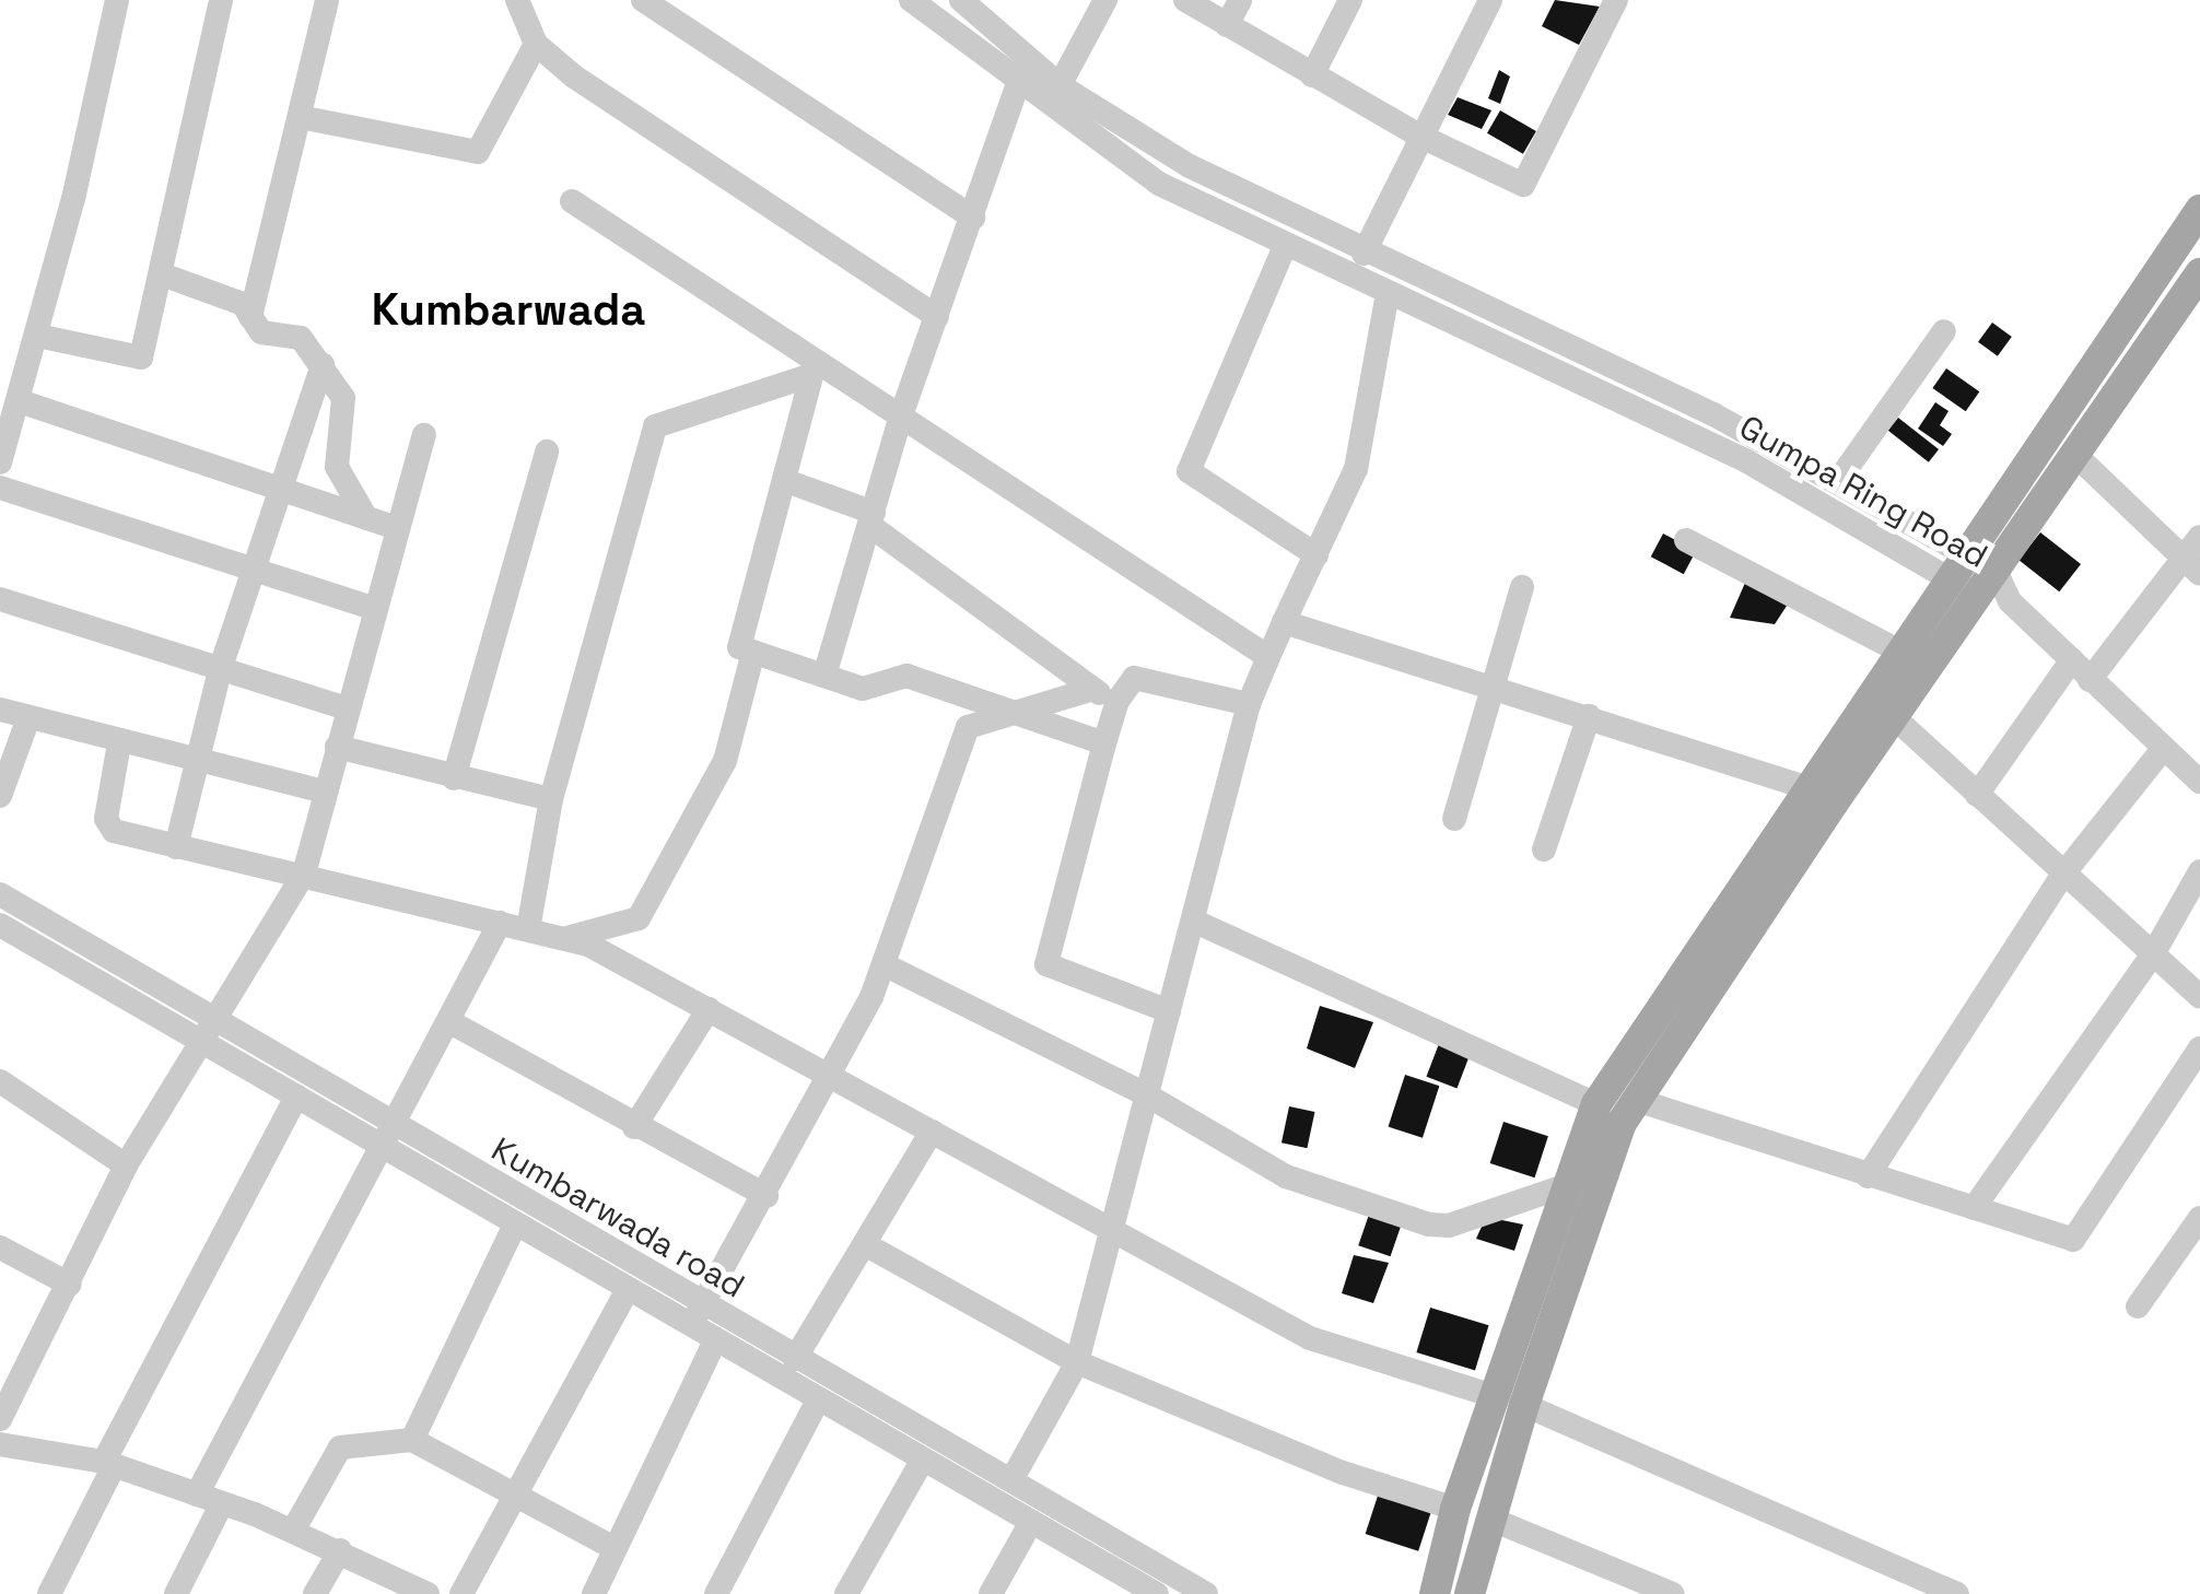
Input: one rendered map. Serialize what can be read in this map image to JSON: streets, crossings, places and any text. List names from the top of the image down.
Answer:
{
  "streets": {
    "street": ["Gumpa Ring Road", "Kumbarwada road"]
  },
  "districts": ["Kumbarwada"]
}
